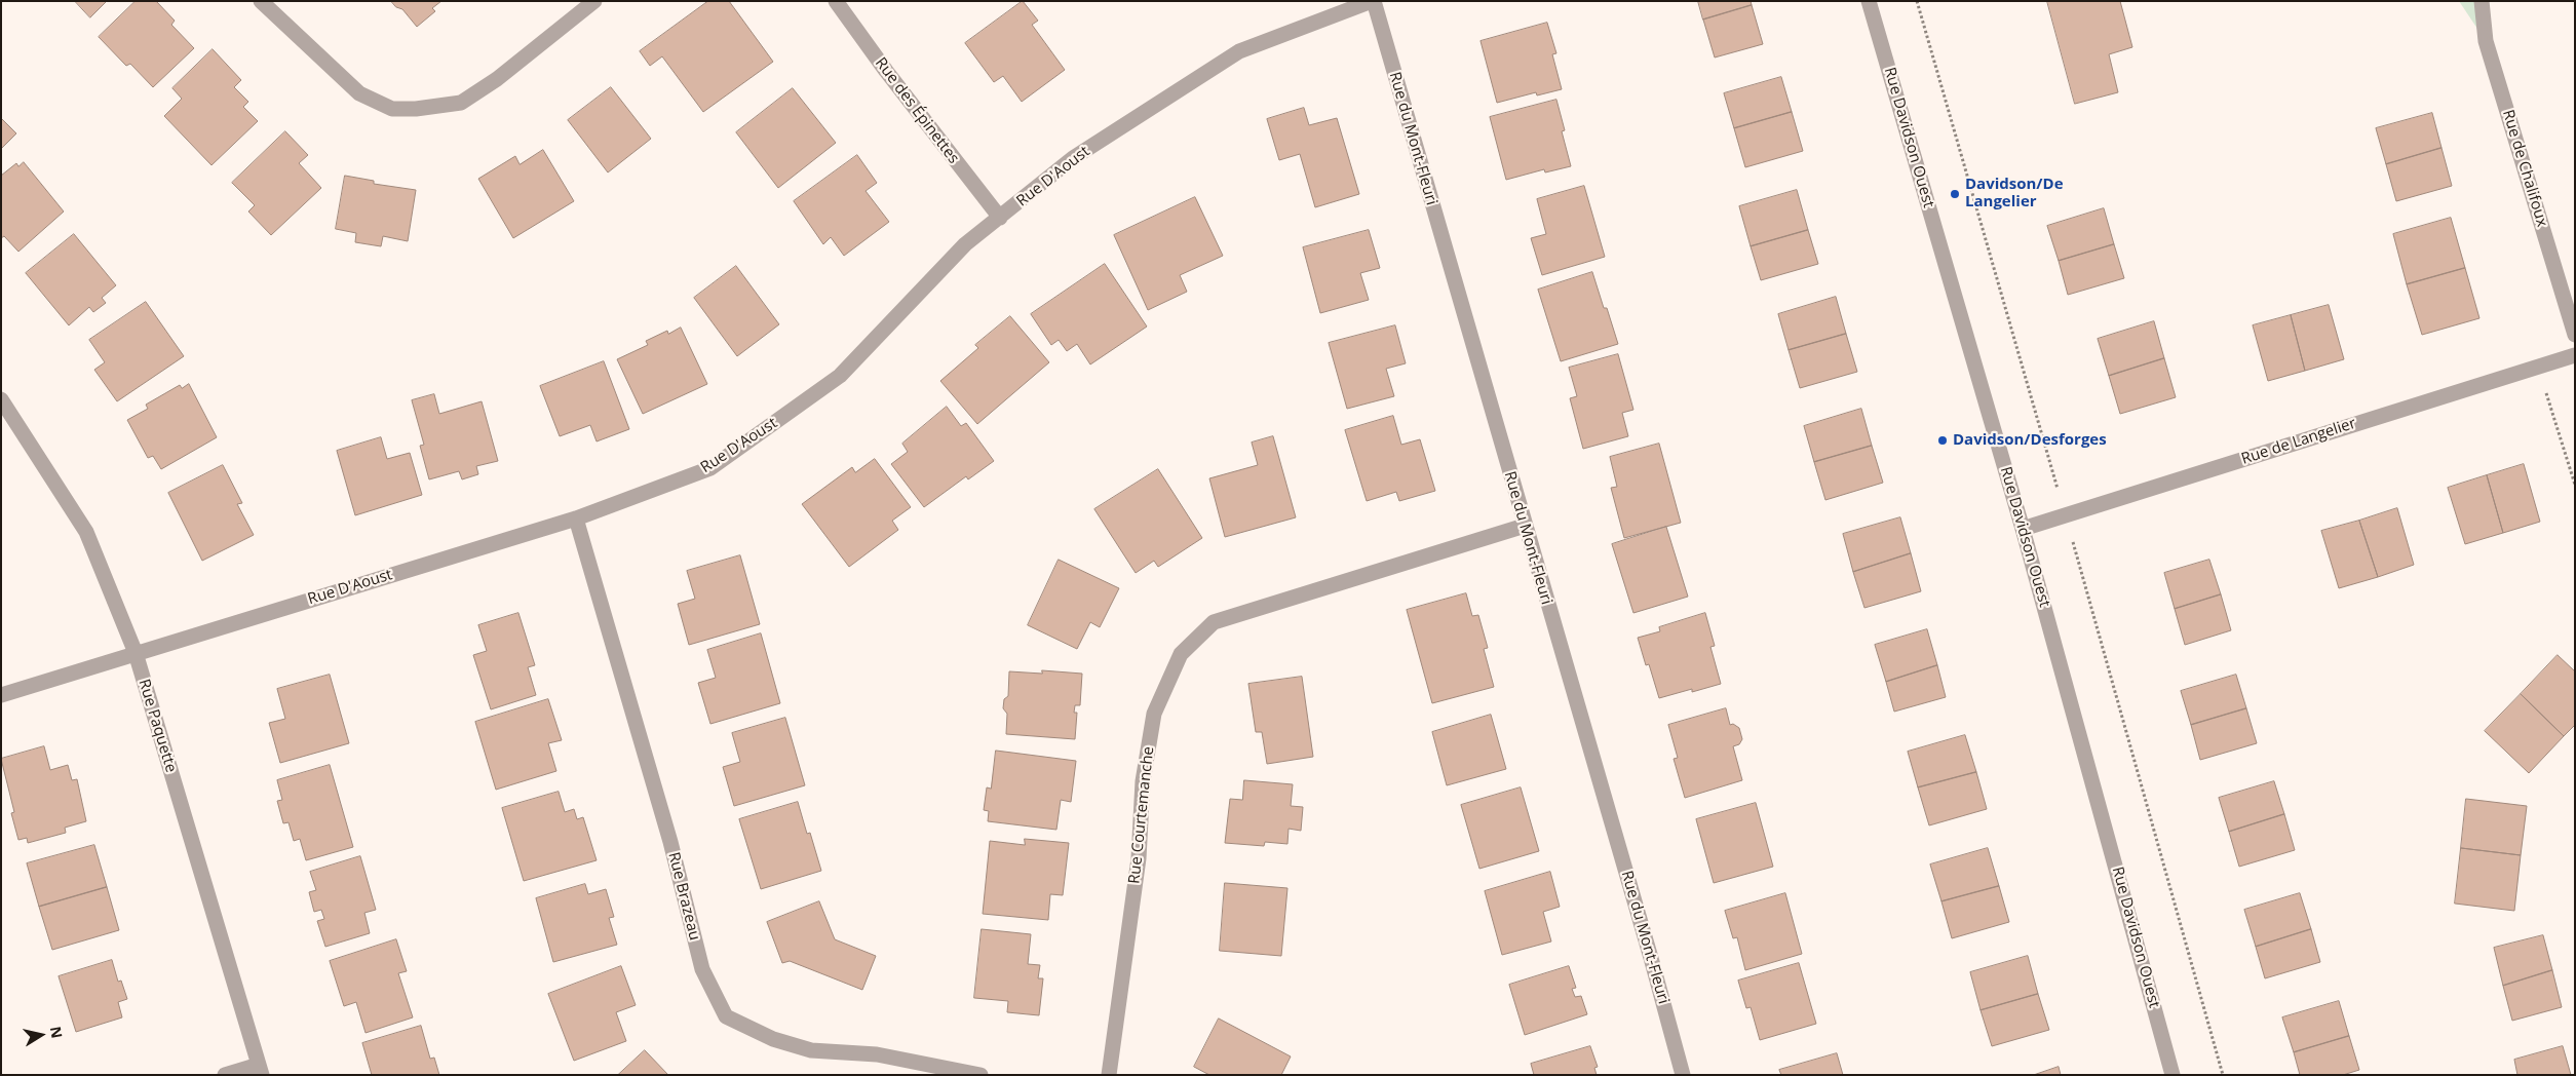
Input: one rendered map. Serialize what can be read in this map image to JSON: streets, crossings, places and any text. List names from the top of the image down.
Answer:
{
  "streets": {
    "street": [
      "Rue des Épinettes",
      "Rue Davidson Ouest",
      "Rue du Mont-Fleuri",
      "Rue de Chalifoux",
      "Rue D'Aoust",
      "Rue de Langelier",
      "Rue Paquette",
      "Rue Courtemanche",
      "Rue Brazeau"
    ]
  },
  "crossings": [
    ["Rue des Épinettes", "Rue D'Aoust"],
    ["Rue Davidson Ouest", "Rue de Langelier"],
    ["Rue du Mont-Fleuri", "Rue D'Aoust"],
    ["Rue du Mont-Fleuri", "Rue Courtemanche"],
    ["Rue D'Aoust", "Rue Paquette"],
    ["Rue D'Aoust", "Rue Brazeau"]
  ],
  "places": ["Davidson/De Langelier", "Davidson/Desforges"],
  "north": "right"
}
